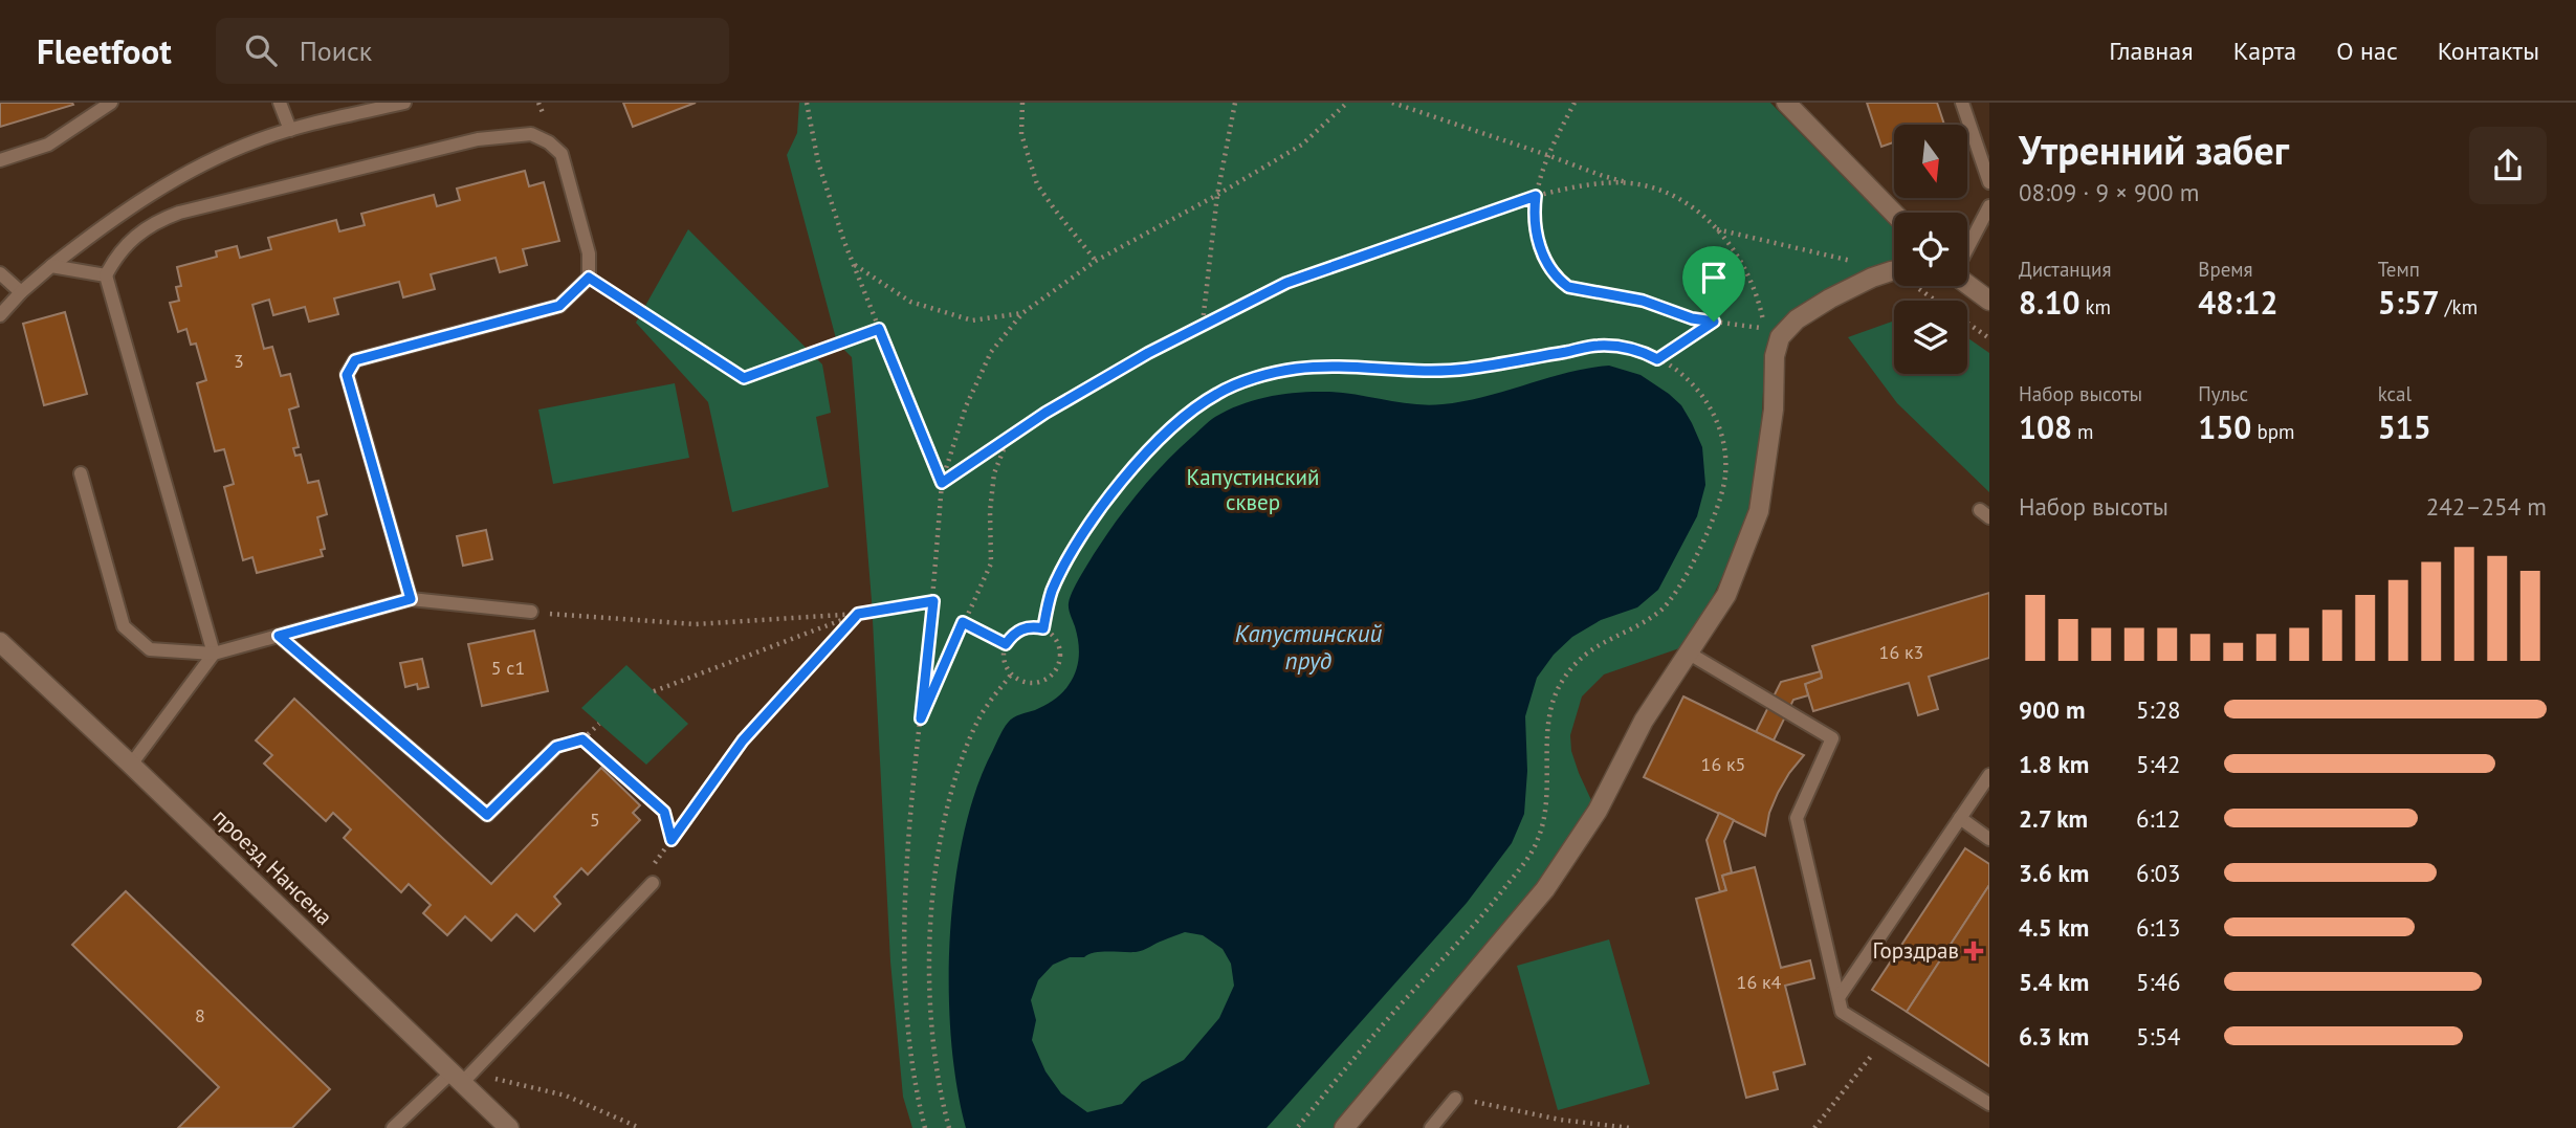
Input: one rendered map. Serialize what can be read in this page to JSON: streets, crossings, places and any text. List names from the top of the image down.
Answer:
{
  "streets": {
    "street": ["проезд Нансена"]
  },
  "water": ["Капустинский пруд"],
  "parks": ["Капустинский сквер"],
  "places": {
    "health": ["Горздрав"]
  },
  "house_numbers": [
    "3",
    "16 к3",
    "5 с1",
    "16 к5",
    "5",
    "16 к4",
    "8"
  ],
  "north": "bottom",
  "page": {
    "header": "Fleetfoot",
    "search": "Поиск",
    "nav": [
      "Главная",
      "Карта",
      "О нас",
      "Контакты"
    ],
    "heading": ["Утренний забег", "08:09 · 9 × 900 m"],
    "stats": [
      ["Дистанция", "8.10 km"],
      ["Время", "48:12"],
      ["Темп", "5:57 /km"],
      ["Набор высоты", "108 m"],
      ["Пульс", "150 bpm"],
      ["kcal", "515"]
    ],
    "chart": ["Набор высоты", "242–254 m"],
    "list": [
      {
        "name": "900 m",
        "note": "5:28"
      },
      {
        "name": "1.8 km",
        "note": "5:42"
      },
      {
        "name": "2.7 km",
        "note": "6:12"
      },
      {
        "name": "3.6 km",
        "note": "6:03"
      },
      {
        "name": "4.5 km",
        "note": "6:13"
      },
      {
        "name": "5.4 km",
        "note": "5:46"
      },
      {
        "name": "6.3 km",
        "note": "5:54"
      }
    ]
  }
}
